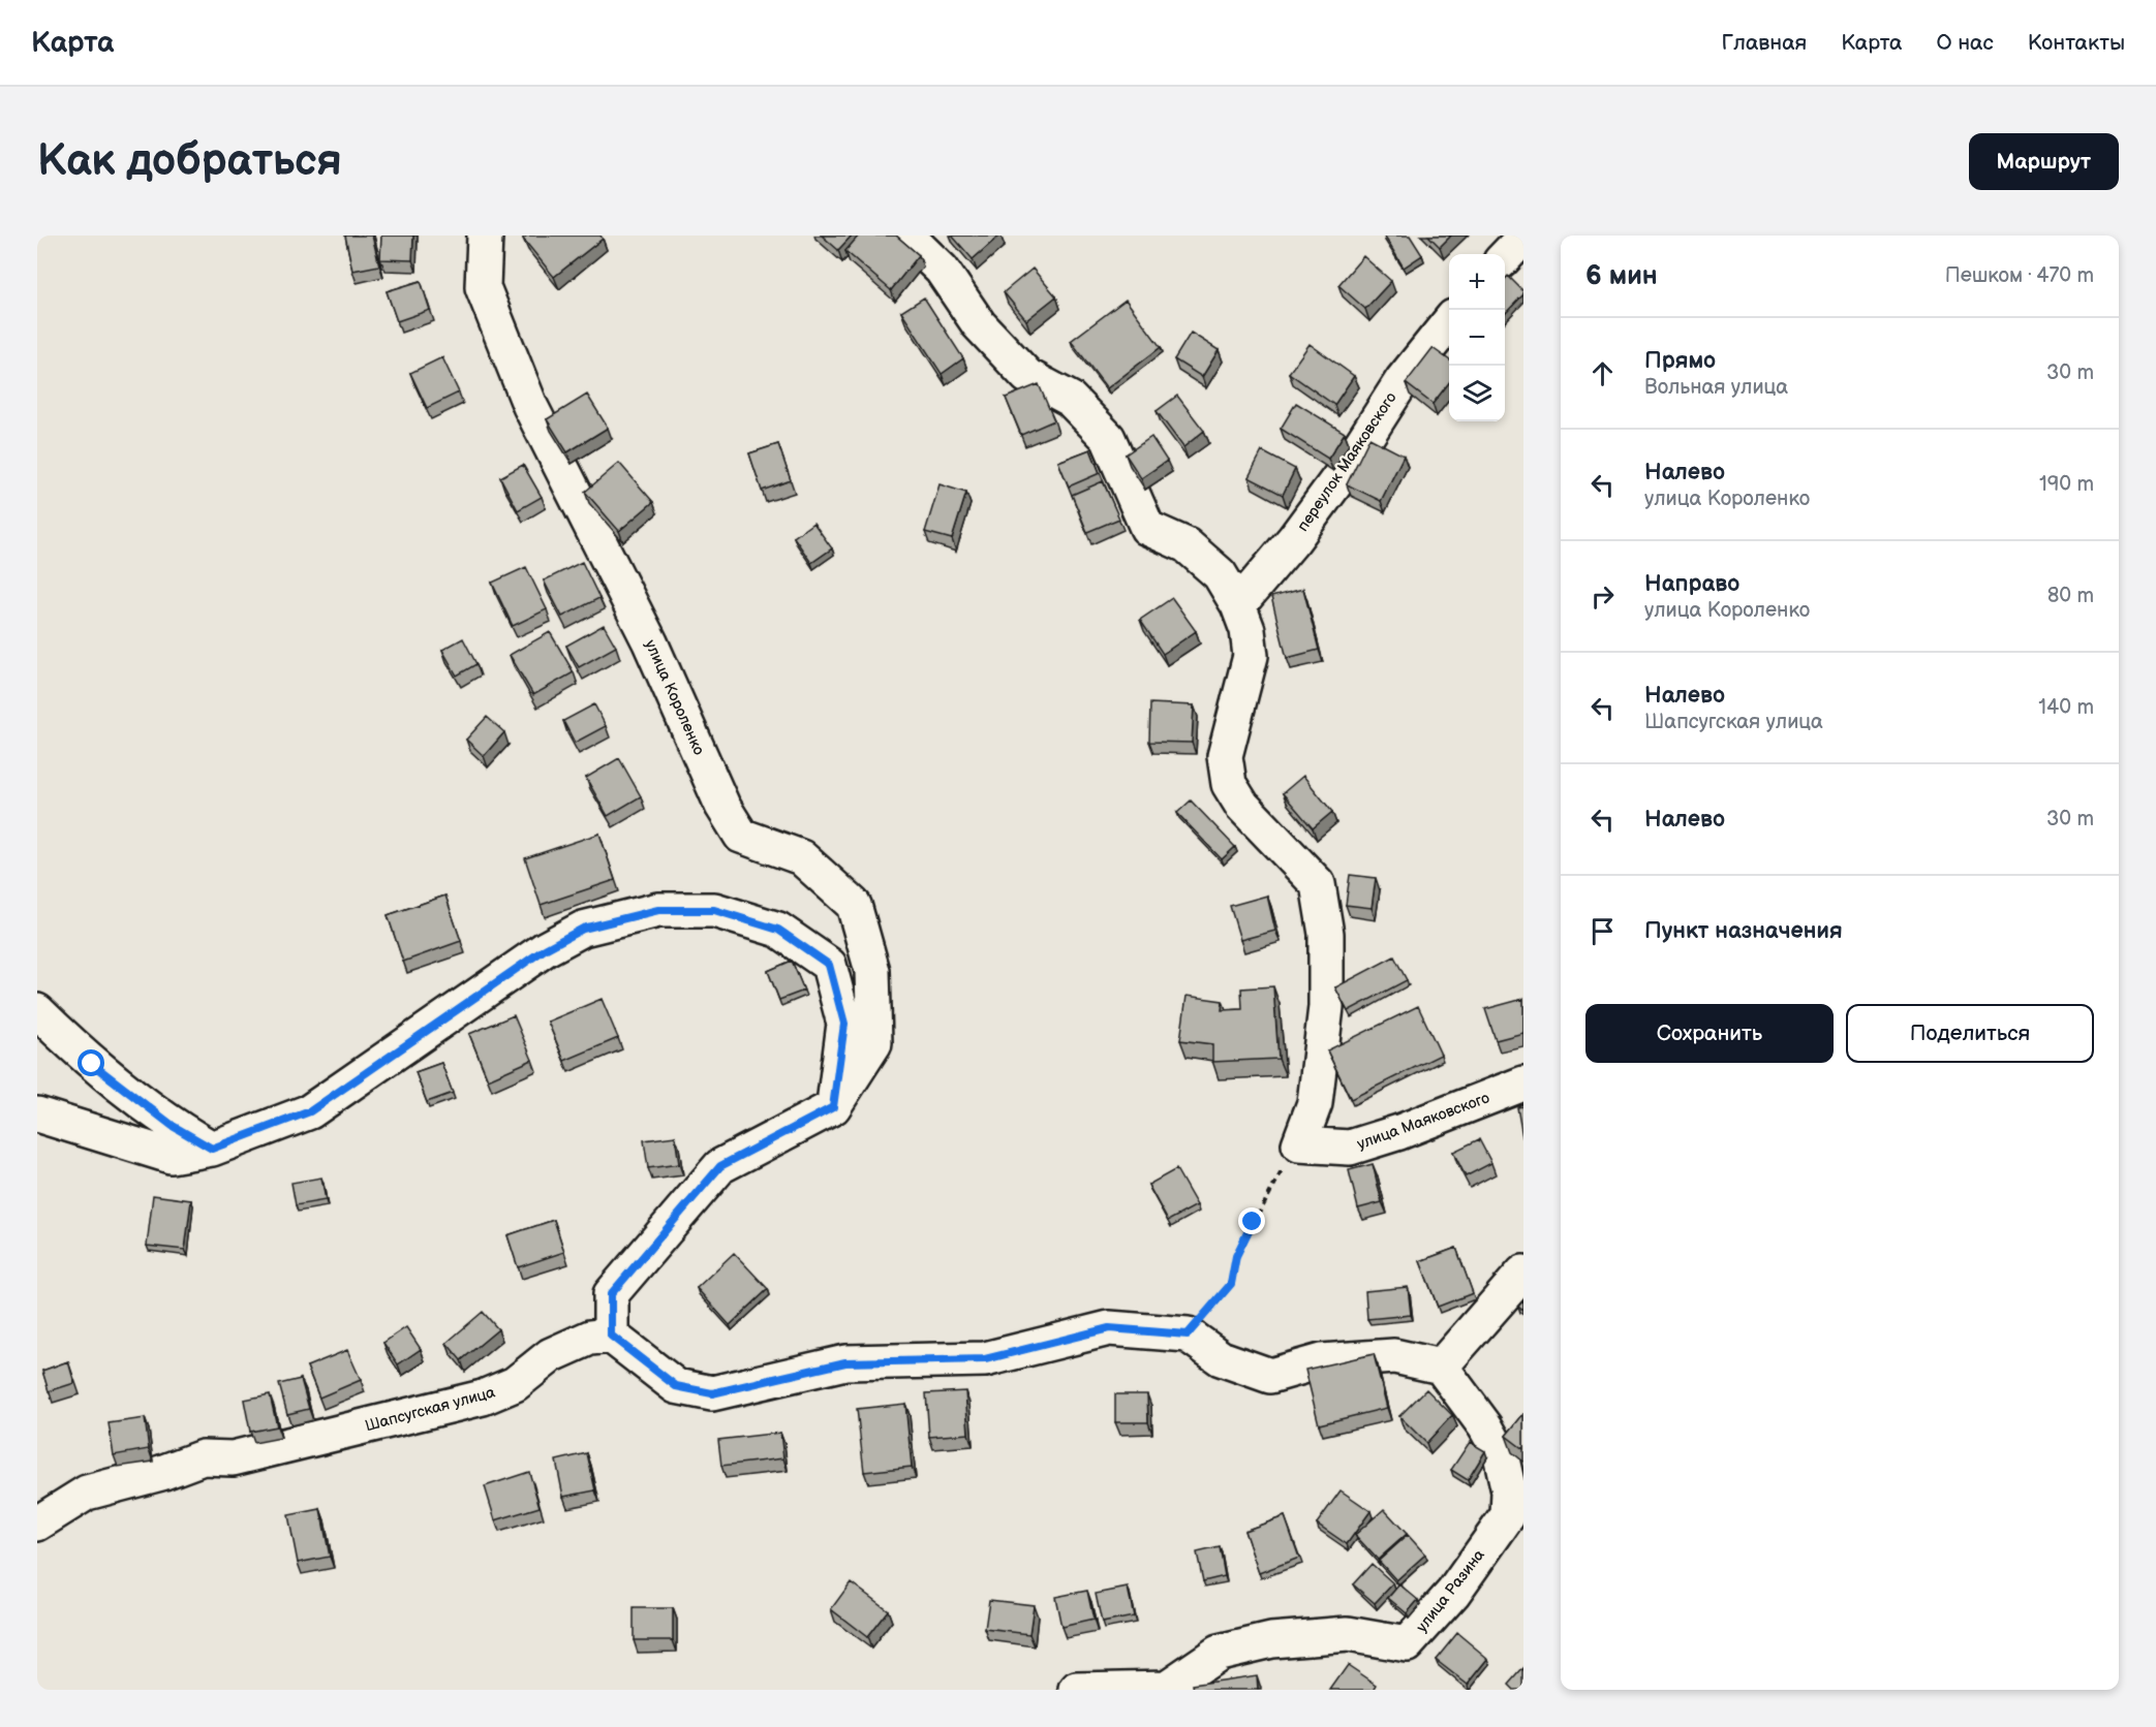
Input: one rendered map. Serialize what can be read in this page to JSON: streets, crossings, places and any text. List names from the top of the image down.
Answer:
{
  "streets": {
    "street": [
      "переулок Маяковского",
      "улица Короленко",
      "улица Маяковского",
      "Шапсугская улица",
      "улица Разина"
    ]
  },
  "crossings": [
    ["улица Короленко", "Шапсугская улица"]
  ],
  "page": {
    "header": "Карта",
    "nav": [
      "Главная",
      "Карта",
      "О нас",
      "Контакты"
    ],
    "buttons": [
      "Маршрут",
      ["Сохранить", "Поделиться"]
    ],
    "title": "Как добраться",
    "heading": ["6 мин", "Пешком · 470 m"],
    "map_buttons": ["+", "−"],
    "list": [
      ["Прямо", "Вольная улица", "30 m"],
      ["Налево", "улица Короленко", "190 m"],
      ["Направо", "улица Короленко", "80 m"],
      ["Налево", "Шапсугская улица", "140 m"],
      ["Налево", "30 m"],
      "Пункт назначения"
    ]
  }
}
